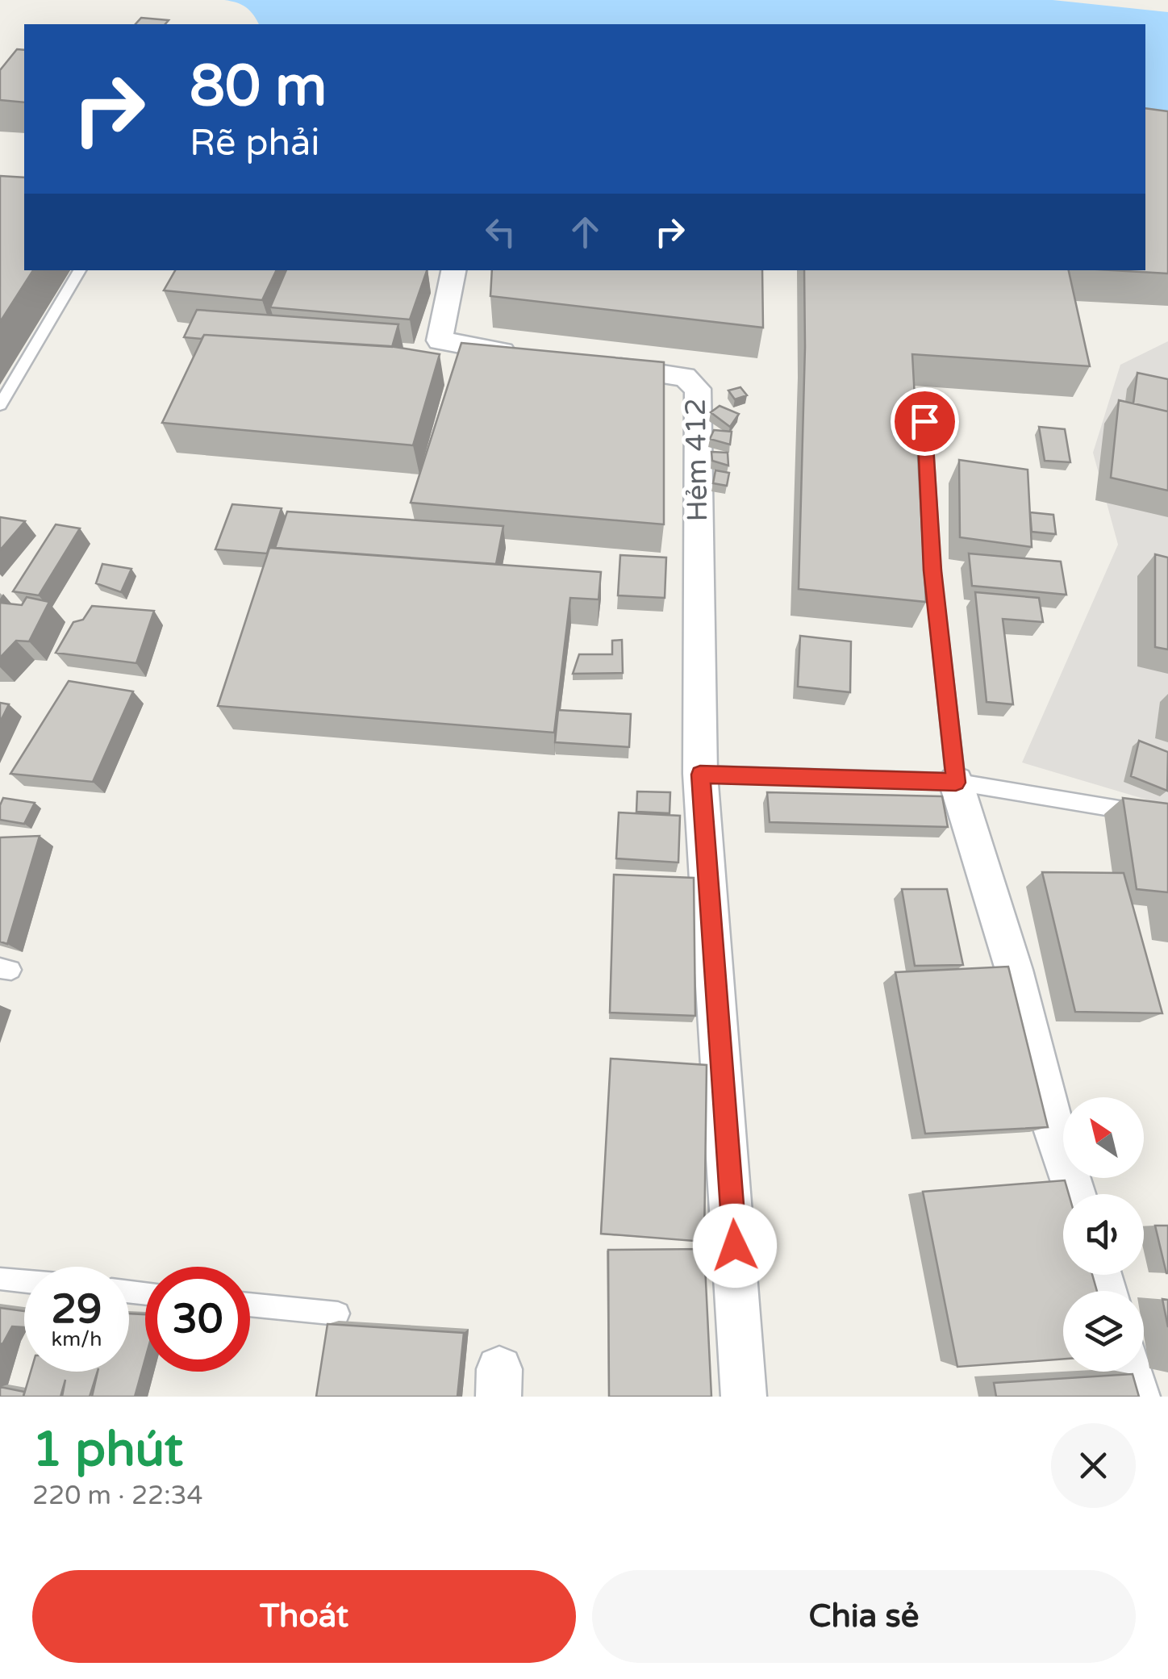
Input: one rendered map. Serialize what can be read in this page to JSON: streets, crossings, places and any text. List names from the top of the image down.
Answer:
{
  "streets": {
    "street": ["Hẻm 412"]
  },
  "north": "top left",
  "page": {
    "turn": ["80 m", "Rẽ phải"],
    "speed": "29 km/h",
    "limit": "30",
    "heading": ["1 phút", "220 m · 22:34"],
    "buttons": ["Thoát", "Chia sẻ"]
  }
}
